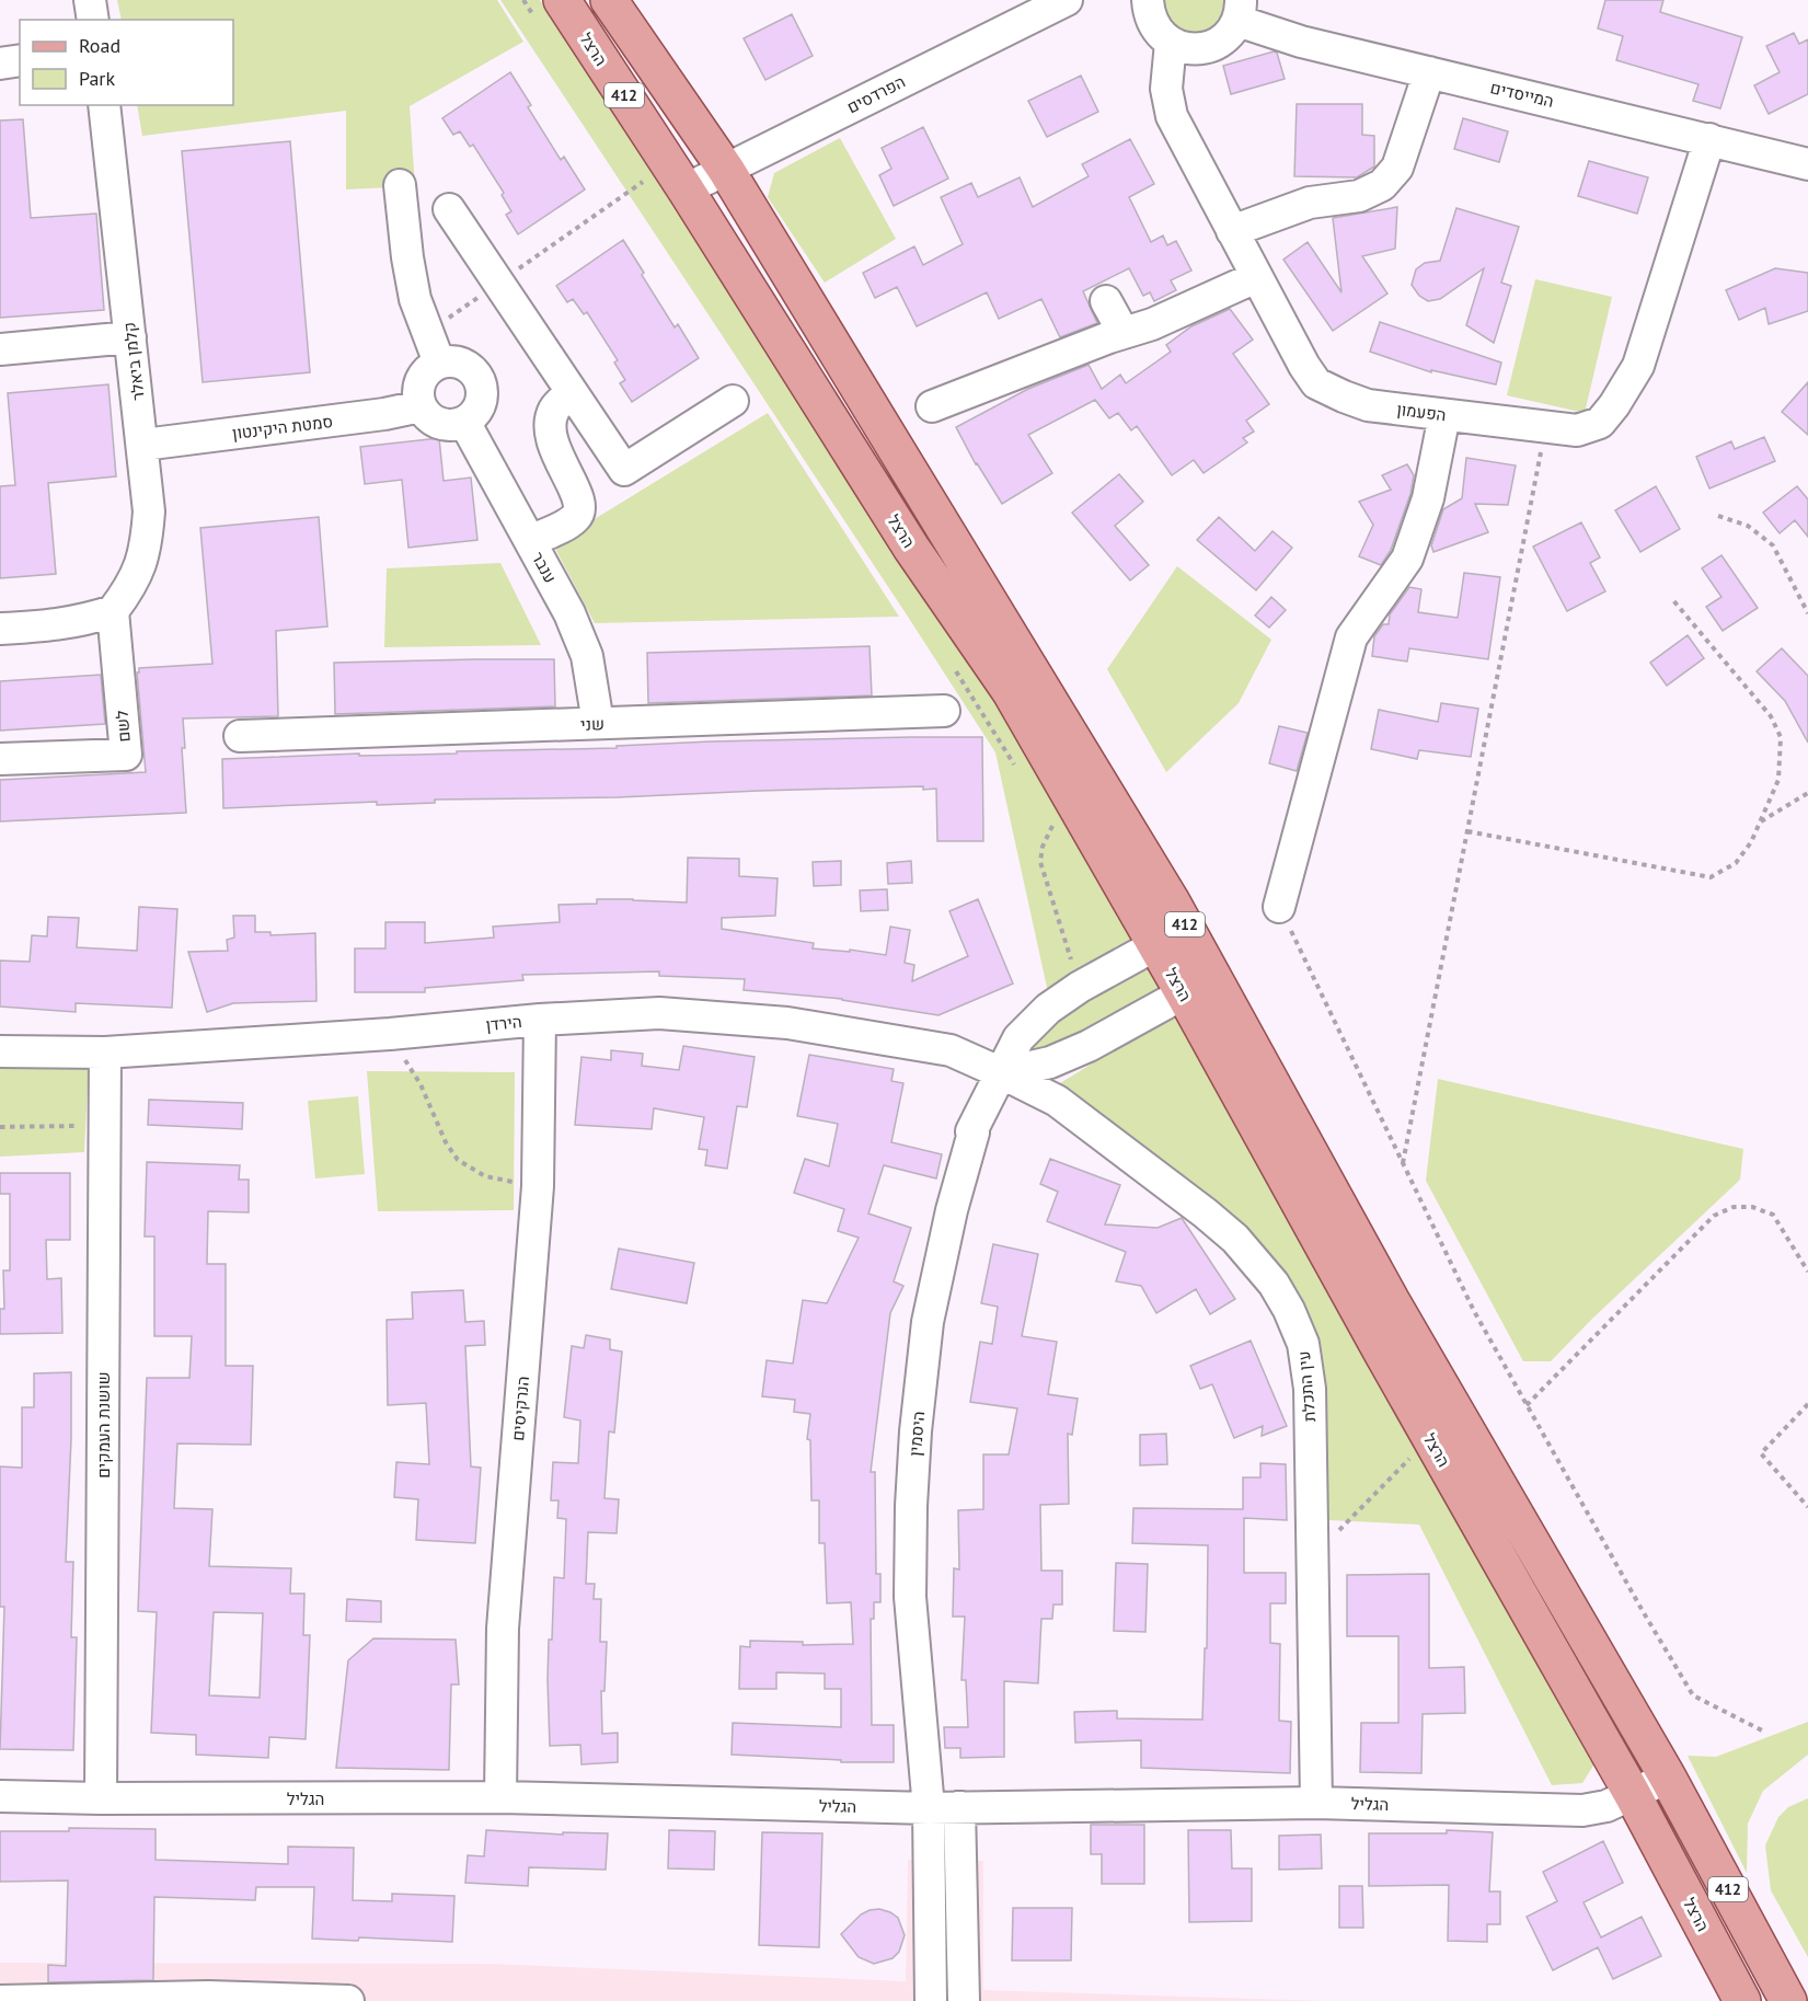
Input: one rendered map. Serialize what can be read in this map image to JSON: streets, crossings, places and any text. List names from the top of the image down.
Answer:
{
  "streets": {
    "main road": ["הרצל", "412"],
    "street": [
      "הפרדסים",
      "המייסדים",
      "קלמן ביאלר",
      "הפעמון",
      "סמטת היקינטון",
      "ענבר",
      "שני",
      "לשם",
      "הירדן",
      "עין התכלת",
      "הנרקיסים",
      "שושנת העמקים",
      "היסמין",
      "הגליל"
    ]
  },
  "crossings": [
    ["הרצל", "הפרדסים"],
    ["הרצל", "היסמין"],
    ["הרצל", "הגליל"],
    ["המייסדים", "הפעמון"],
    ["קלמן ביאלר", "סמטת היקינטון"],
    ["קלמן ביאלר", "לשם"],
    ["סמטת היקינטון", "ענבר"],
    ["ענבר", "שני"],
    ["הירדן", "עין התכלת"],
    ["הירדן", "הנרקיסים"],
    ["הירדן", "שושנת העמקים"],
    ["הירדן", "היסמין"],
    ["עין התכלת", "היסמין"],
    ["עין התכלת", "הגליל"],
    ["הנרקיסים", "הגליל"],
    ["שושנת העמקים", "הגליל"],
    ["היסמין", "הגליל"]
  ],
  "legend": ["Road", "Park"]
}
